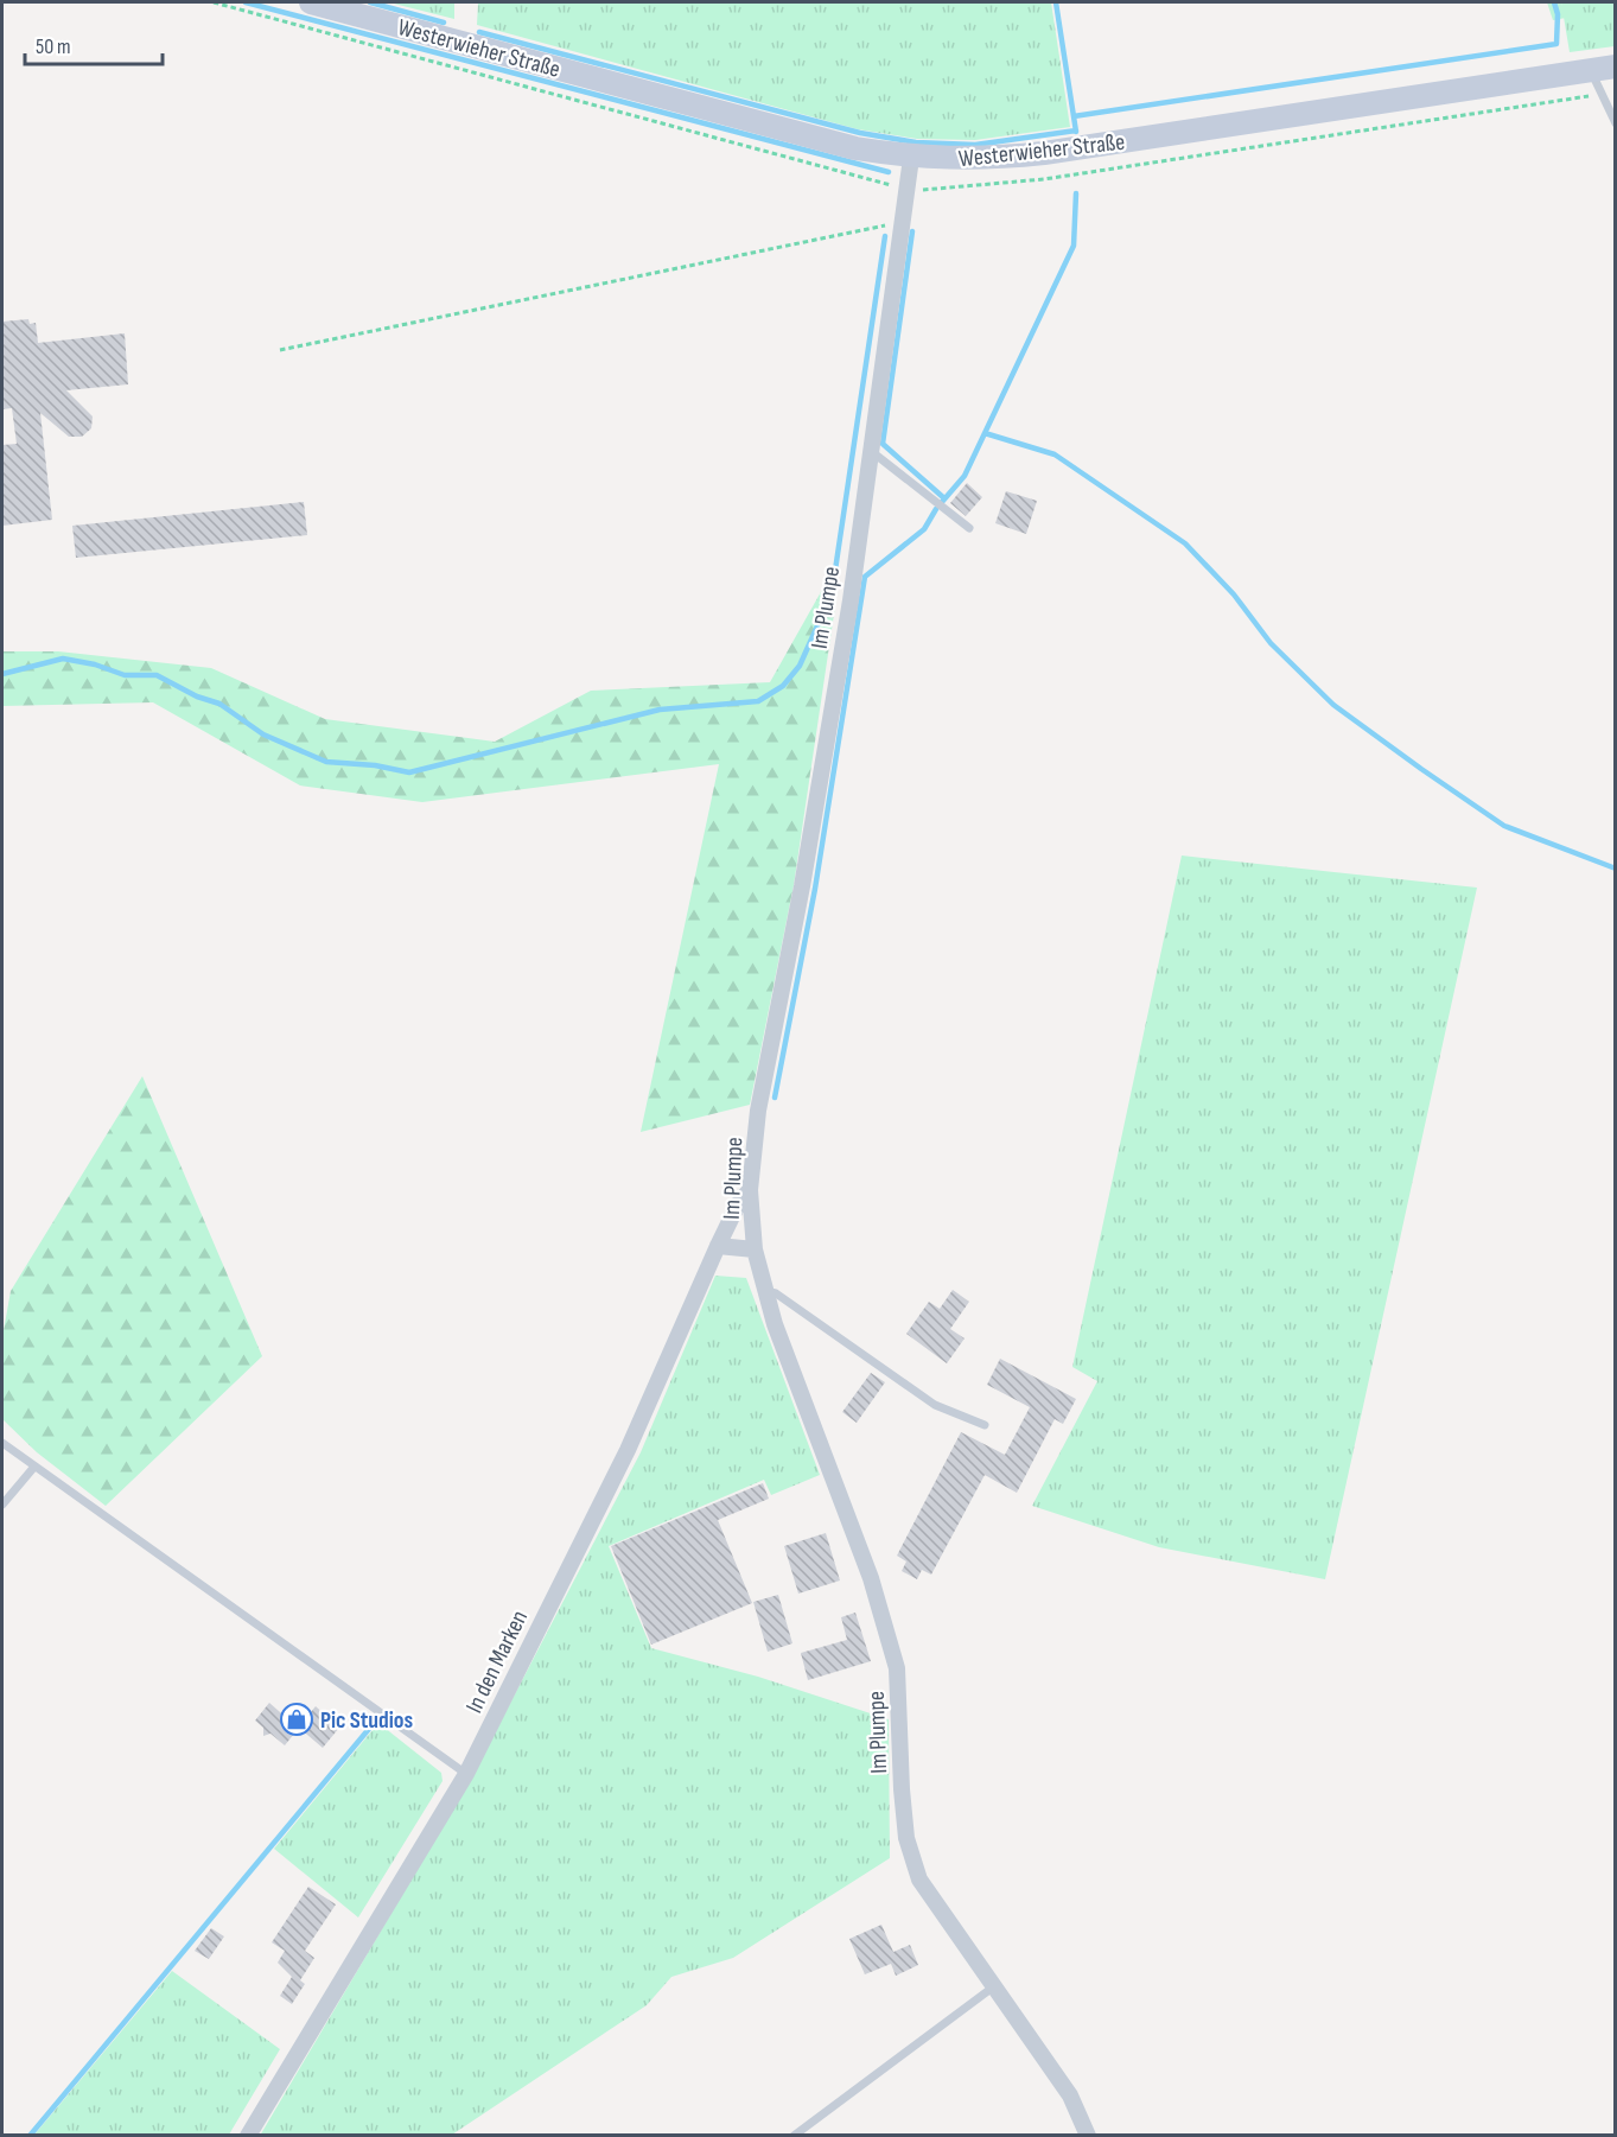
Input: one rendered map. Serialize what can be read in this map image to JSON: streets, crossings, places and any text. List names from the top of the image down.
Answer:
{
  "streets": {
    "main road": ["Westerwieher Straße"],
    "street": ["Im Plumpe", "In den Marken"]
  },
  "crossings": [
    ["Westerwieher Straße", "Im Plumpe"],
    ["Im Plumpe", "In den Marken"]
  ],
  "places": {
    "shop": ["Pic Studios"]
  },
  "scale_bar": "50 m"
}
